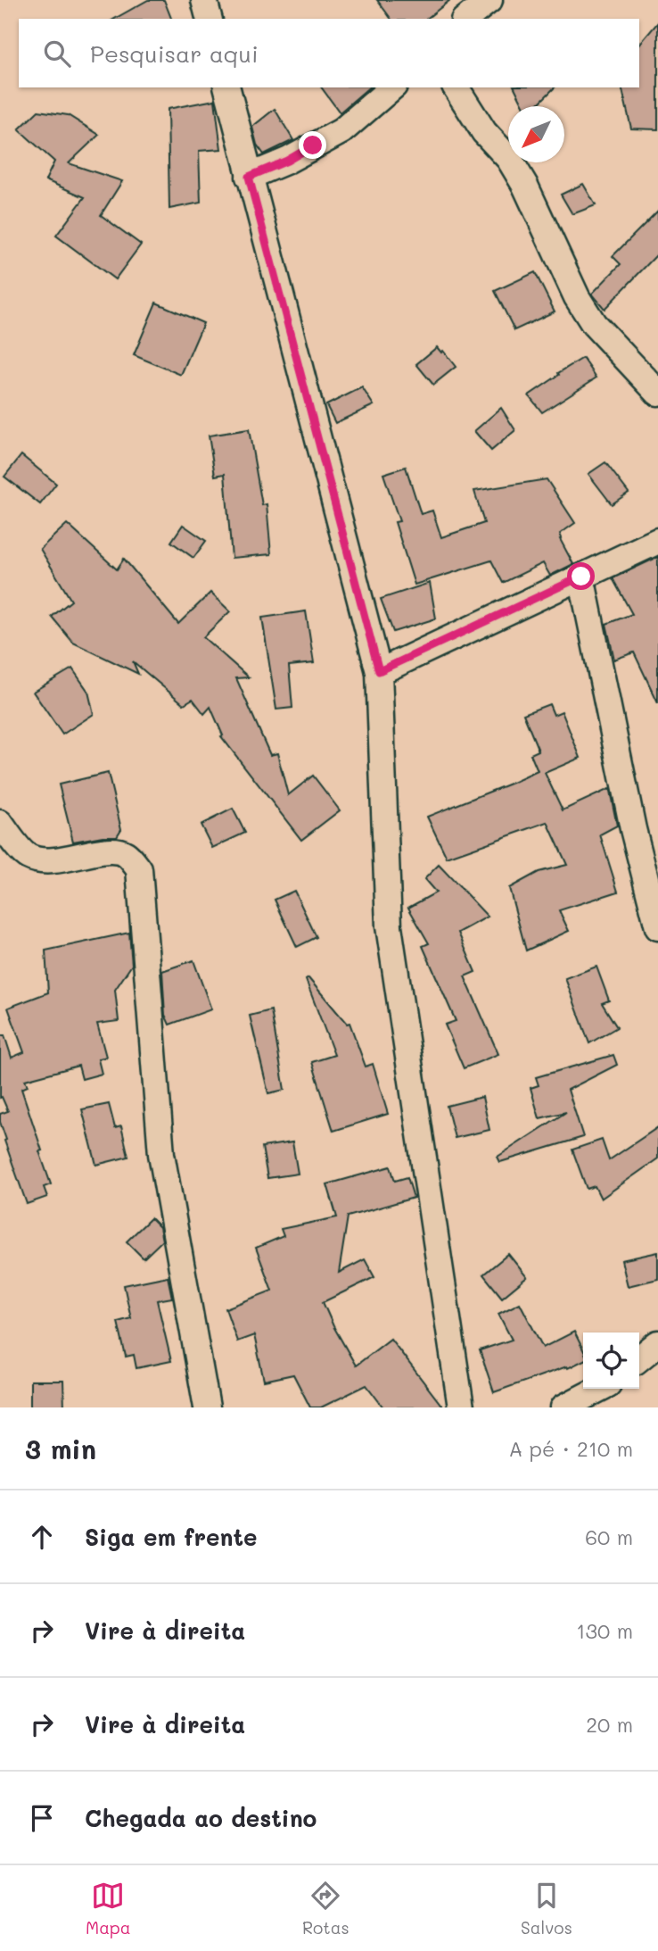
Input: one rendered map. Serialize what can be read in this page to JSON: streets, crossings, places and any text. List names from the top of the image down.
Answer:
{
  "north": "bottom left",
  "page": {
    "search": "Pesquisar aqui",
    "heading": ["3 min", "A pé · 210 m"],
    "list": [
      ["Siga em frente", "60 m"],
      ["Vire à direita", "130 m"],
      ["Vire à direita", "20 m"],
      "Chegada ao destino"
    ],
    "nav": ["Mapa", "Rotas", "Salvos"]
  }
}
